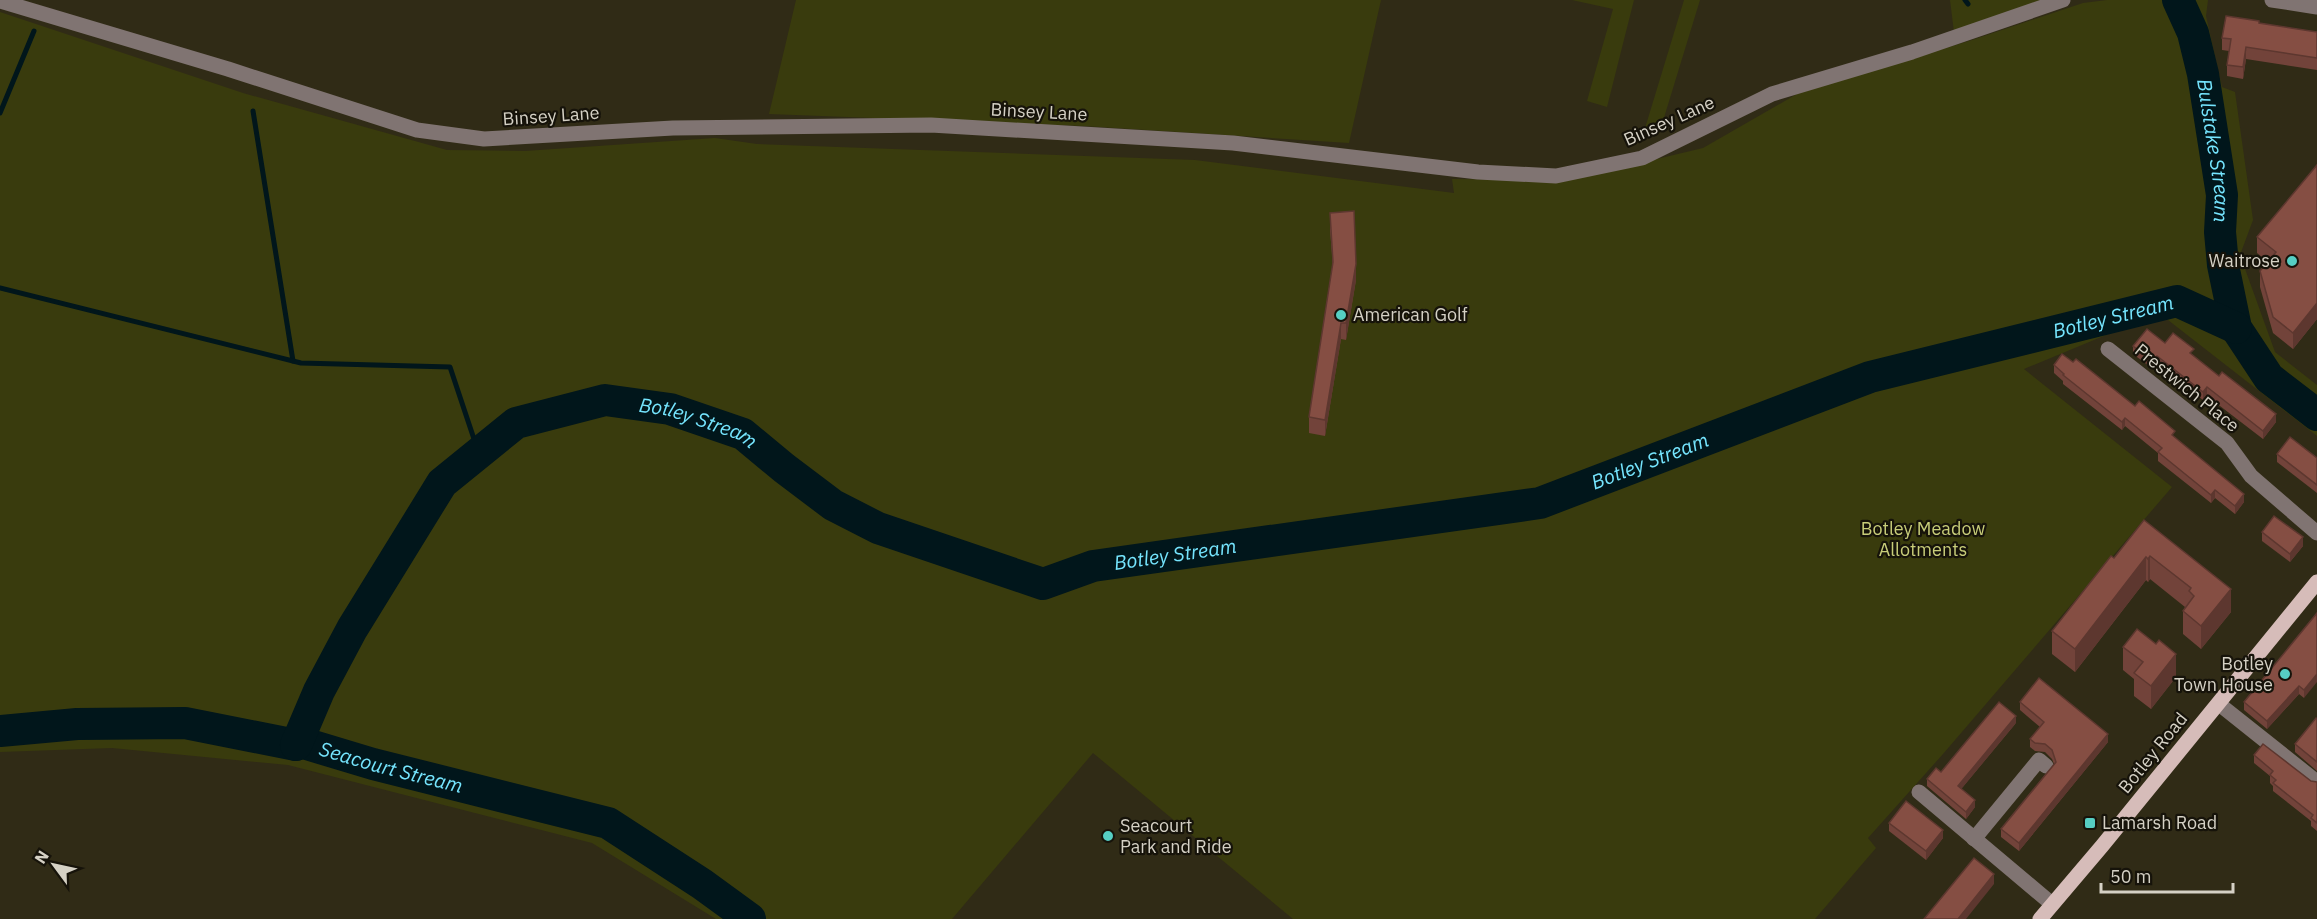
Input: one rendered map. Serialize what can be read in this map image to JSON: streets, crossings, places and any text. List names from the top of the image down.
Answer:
{
  "streets": {
    "main road": ["Botley Road"],
    "street": ["Binsey Lane", "Prestwich Place"]
  },
  "water": ["Bulstake Stream", "Botley Stream", "Seacourt Stream"],
  "parks": ["Botley Meadow Allotments"],
  "places": {
    "other": [
      "Waitrose",
      "American Golf",
      "Botley Town House",
      "Seacourt Park and Ride"
    ],
    "transit": ["Lamarsh Road"]
  },
  "scale_bar": "50 m",
  "north": "top left"
}
